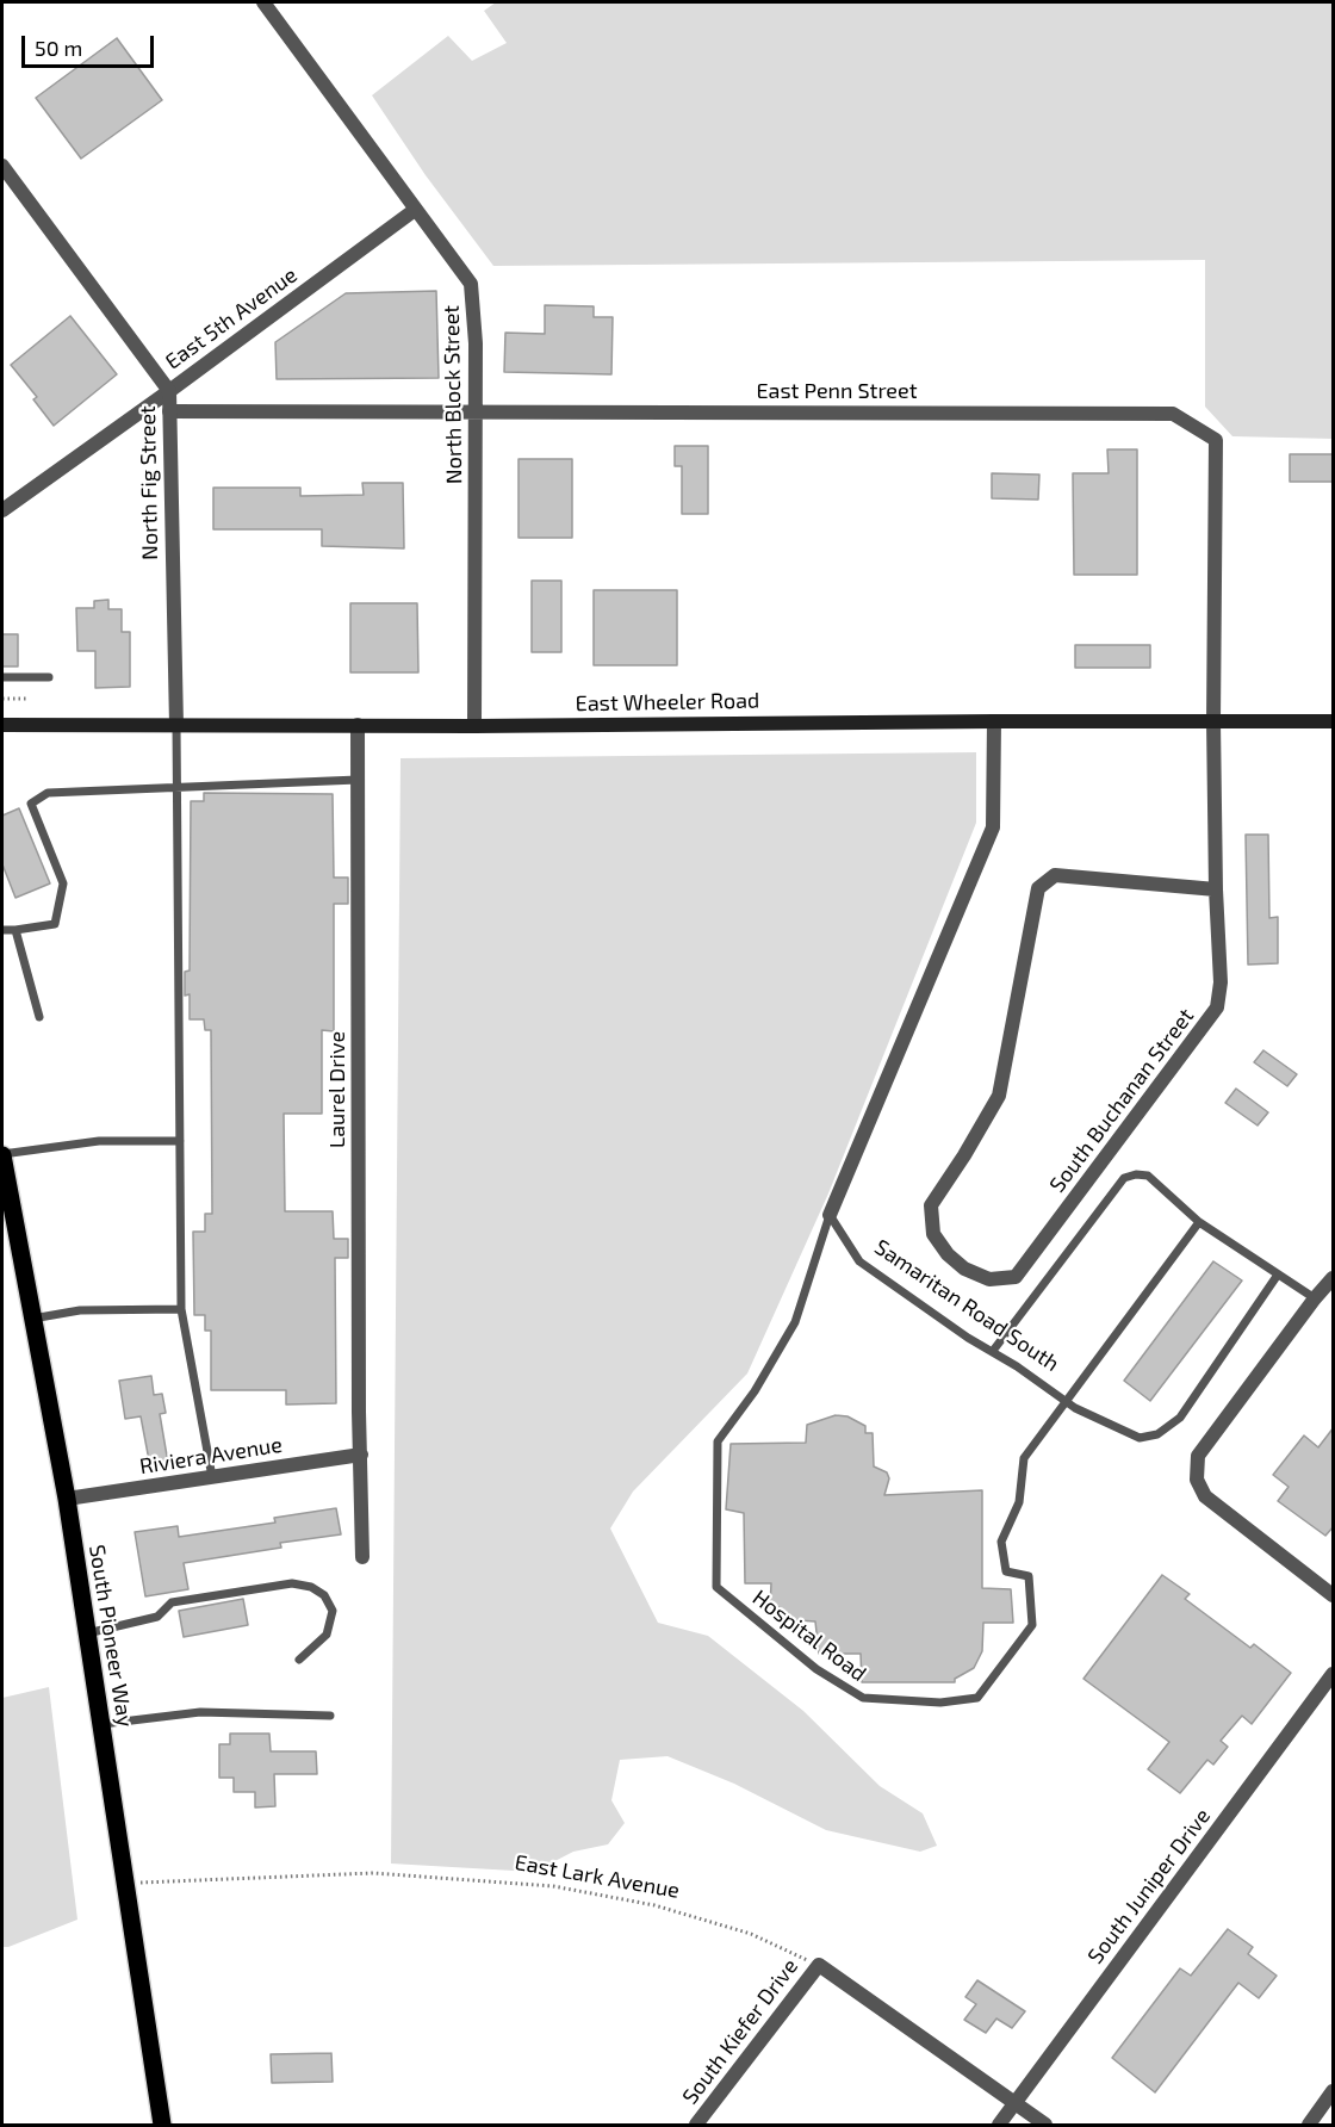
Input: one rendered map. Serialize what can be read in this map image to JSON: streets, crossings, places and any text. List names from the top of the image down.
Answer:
{
  "streets": {
    "main road": ["East Wheeler Road", "South Pioneer Way"],
    "street": [
      "East 5th Avenue",
      "East Penn Street",
      "North Block Street",
      "North Fig Street",
      "Laurel Drive",
      "South Buchanan Street",
      "Riviera Avenue",
      "South Juniper Drive",
      "South Kiefer Drive"
    ],
    "lane": ["Samaritan Road South", "Hospital Road"],
    "path": ["East Lark Avenue"]
  },
  "crossings": [
    ["East 5th Avenue", "North Block Street"],
    ["East 5th Avenue", "North Fig Street"],
    ["East Penn Street", "North Block Street"],
    ["East Penn Street", "North Fig Street"],
    ["East Penn Street", "East Wheeler Road"],
    ["East Penn Street", "South Buchanan Street"],
    ["North Block Street", "East Wheeler Road"],
    ["North Fig Street", "East Wheeler Road"],
    ["East Wheeler Road", "Laurel Drive"],
    ["East Wheeler Road", "South Buchanan Street"],
    ["Laurel Drive", "Riviera Avenue"],
    ["Samaritan Road South", "Hospital Road"],
    ["Riviera Avenue", "South Pioneer Way"],
    ["South Pioneer Way", "East Lark Avenue"],
    ["East Lark Avenue", "South Kiefer Drive"]
  ],
  "scale_bar": "50 m"
}
